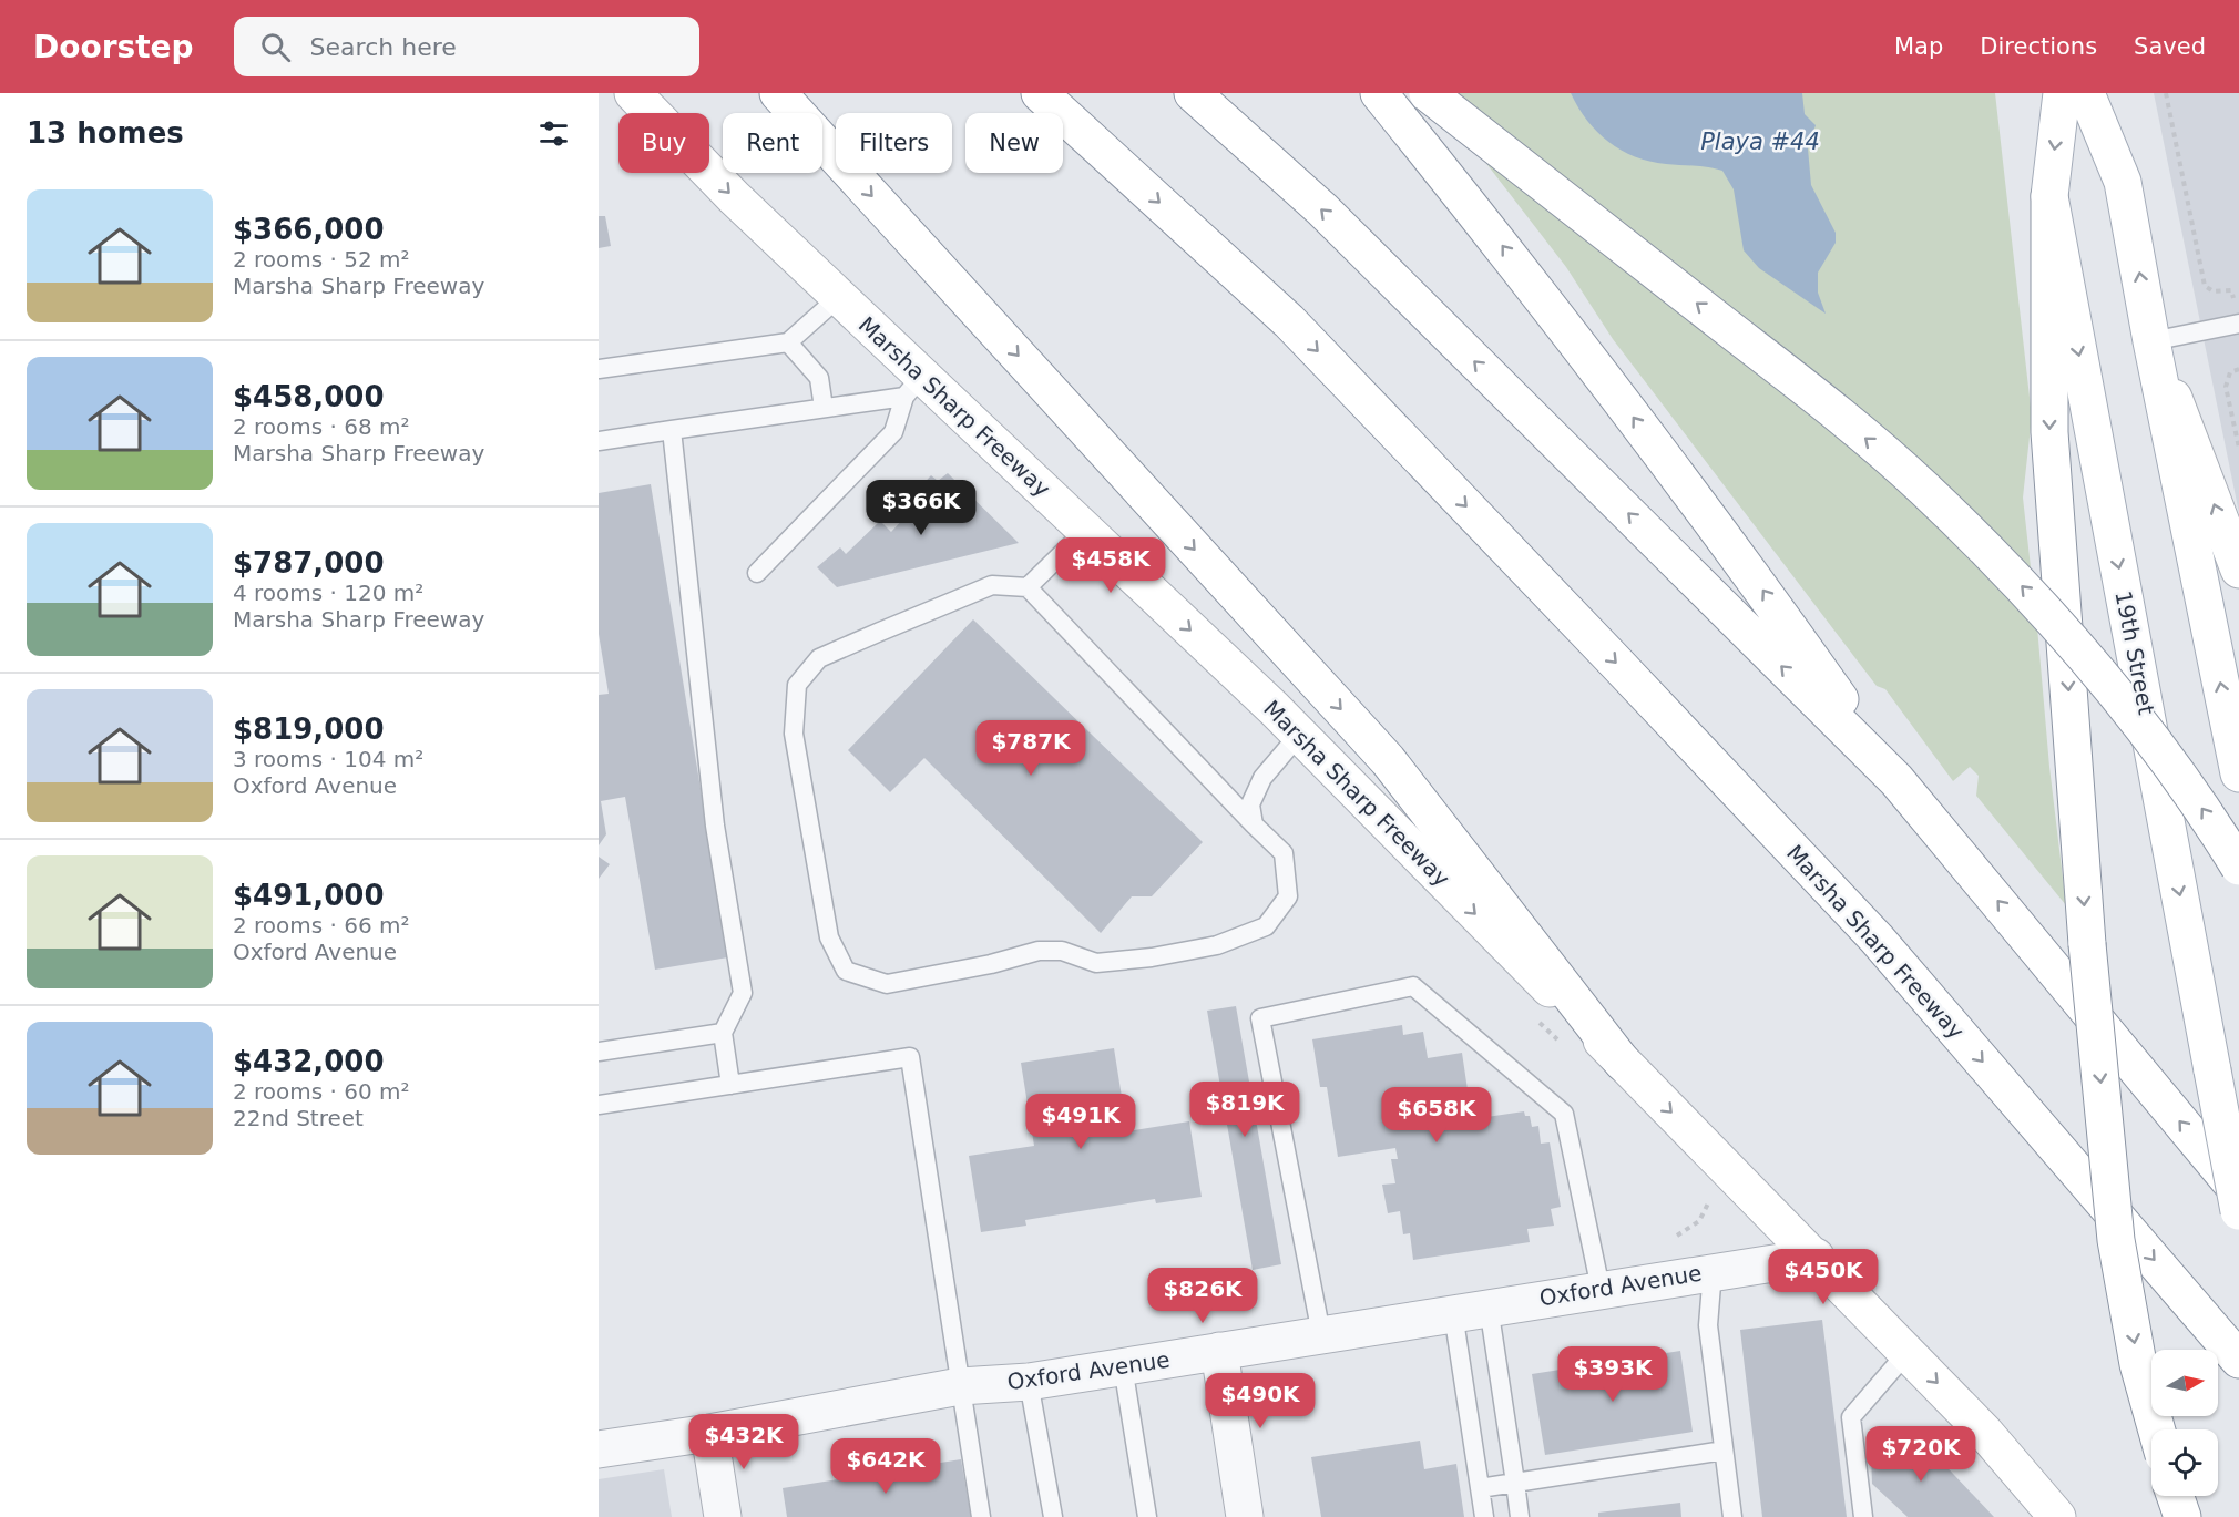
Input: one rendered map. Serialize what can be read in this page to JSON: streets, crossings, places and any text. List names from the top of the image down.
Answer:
{
  "streets": {
    "main road": ["Marsha Sharp Freeway", "19th Street"],
    "street": ["Oxford Avenue"]
  },
  "crossings": [
    ["Marsha Sharp Freeway", "Oxford Avenue"]
  ],
  "water": ["Playa #44"],
  "north": "right",
  "page": {
    "header": "Doorstep",
    "search": "Search here",
    "nav": ["Map", "Directions", "Saved"],
    "heading": "13 homes",
    "chip": [
      "Buy",
      "Rent",
      "Filters",
      "New"
    ],
    "list": [
      {
        "name": "$366,000",
        "note": "2 rooms · 52 m² · Marsha Sharp Freeway"
      },
      {
        "name": "$458,000",
        "note": "2 rooms · 68 m² · Marsha Sharp Freeway"
      },
      {
        "name": "$787,000",
        "note": "4 rooms · 120 m² · Marsha Sharp Freeway"
      },
      {
        "name": "$819,000",
        "note": "3 rooms · 104 m² · Oxford Avenue"
      },
      {
        "name": "$491,000",
        "note": "2 rooms · 66 m² · Oxford Avenue"
      },
      {
        "name": "$432,000",
        "note": "2 rooms · 60 m² · 22nd Street"
      }
    ],
    "price": [
      "$366K",
      "$458K",
      "$787K",
      "$819K",
      "$658K",
      "$491K",
      "$450K",
      "$826K",
      "$393K",
      "$490K",
      "$432K",
      "$720K",
      "$642K"
    ]
  }
}
